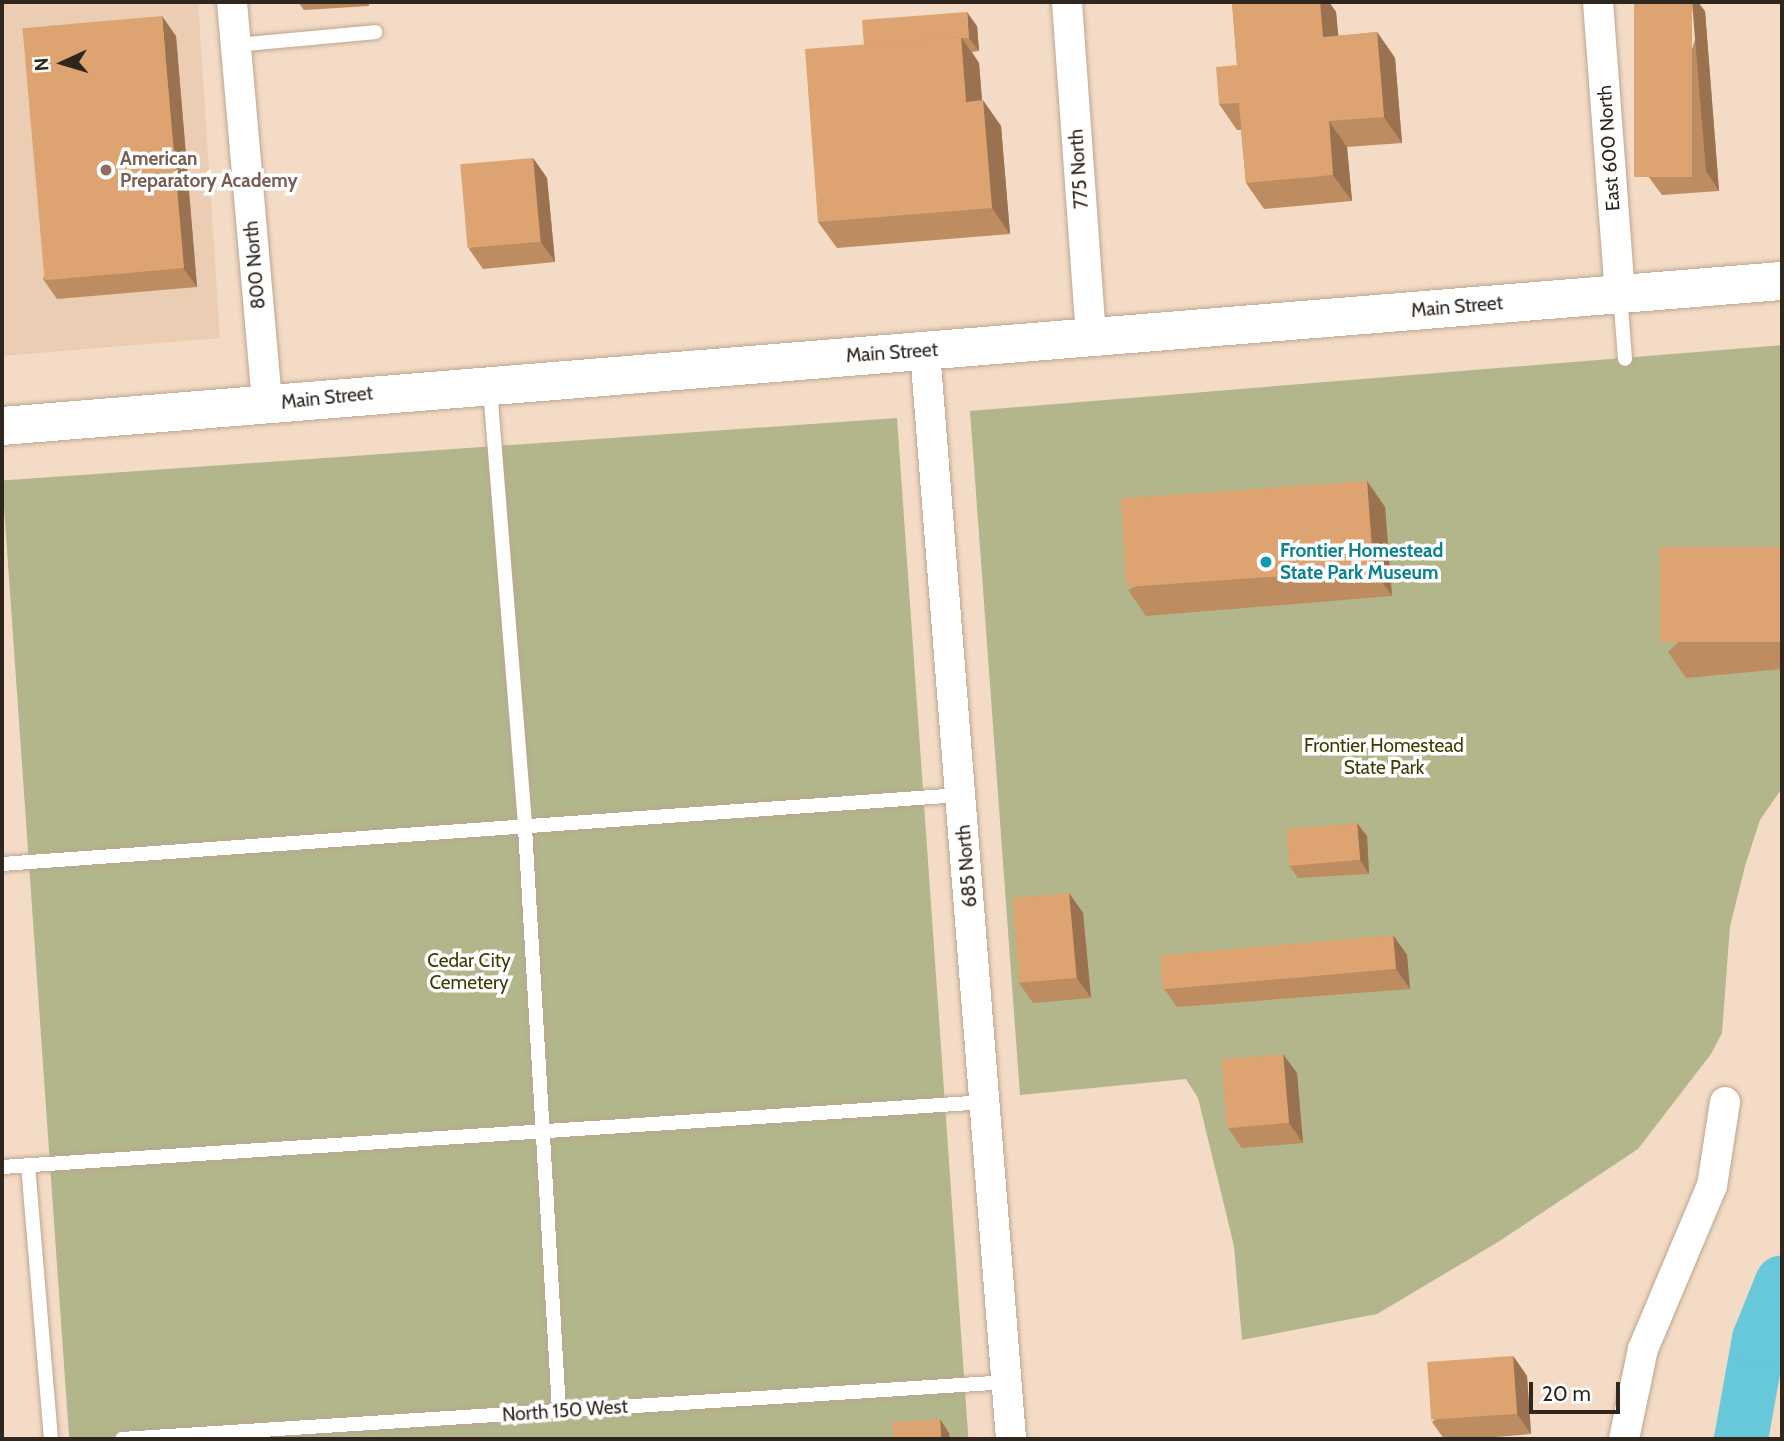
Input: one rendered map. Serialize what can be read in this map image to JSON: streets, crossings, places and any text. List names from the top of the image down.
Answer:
{
  "streets": {
    "main road": ["Main Street"],
    "street": [
      "East 600 North",
      "775 North",
      "800 North",
      "685 North"
    ],
    "lane": ["North 150 West"]
  },
  "crossings": [
    ["East 600 North", "Main Street"],
    ["775 North", "Main Street"],
    ["800 North", "Main Street"],
    ["Main Street", "685 North"],
    ["685 North", "North 150 West"]
  ],
  "parks": ["Frontier Homestead State Park", "Cedar City Cemetery"],
  "places": ["American Preparatory Academy", "Frontier Homestead State Park Museum"],
  "scale_bar": "20 m",
  "north": "left"
}
